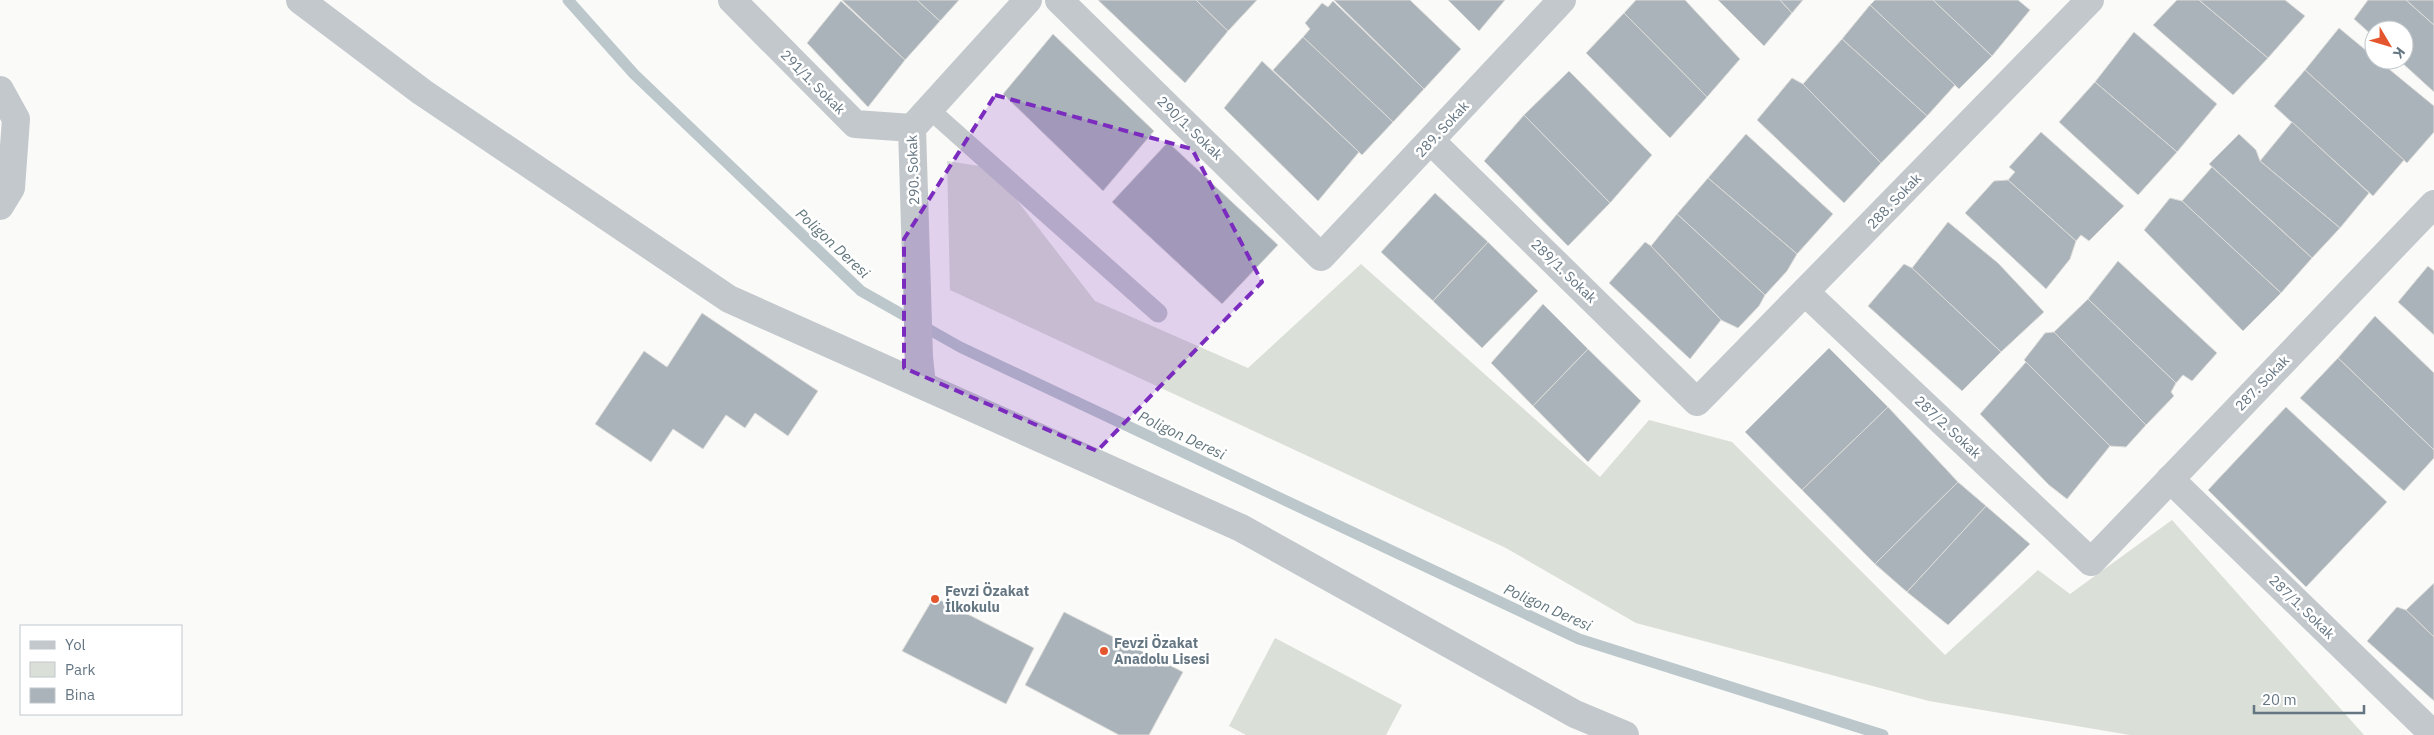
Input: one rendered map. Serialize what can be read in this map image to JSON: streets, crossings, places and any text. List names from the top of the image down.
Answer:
{
  "streets": {
    "street": [
      "291/1. Sokak",
      "290/1. Sokak",
      "289. Sokak",
      "290. Sokak",
      "288. Sokak",
      "289/1. Sokak",
      "287. Sokak",
      "287/2. Sokak",
      "287/1. Sokak"
    ]
  },
  "crossings": [
    ["291/1. Sokak", "290. Sokak"],
    ["290/1. Sokak", "289. Sokak"],
    ["289. Sokak", "289/1. Sokak"],
    ["288. Sokak", "289/1. Sokak"],
    ["288. Sokak", "287/2. Sokak"],
    ["287. Sokak", "287/2. Sokak"],
    ["287. Sokak", "287/1. Sokak"]
  ],
  "water": ["Poligon Deresi"],
  "places": ["Fevzi Özakat İlkokulu", "Fevzi Özakat Anadolu Lisesi"],
  "legend": ["Yol", "Park", "Bina"],
  "scale_bar": "20 m",
  "north": "bottom right"
}
